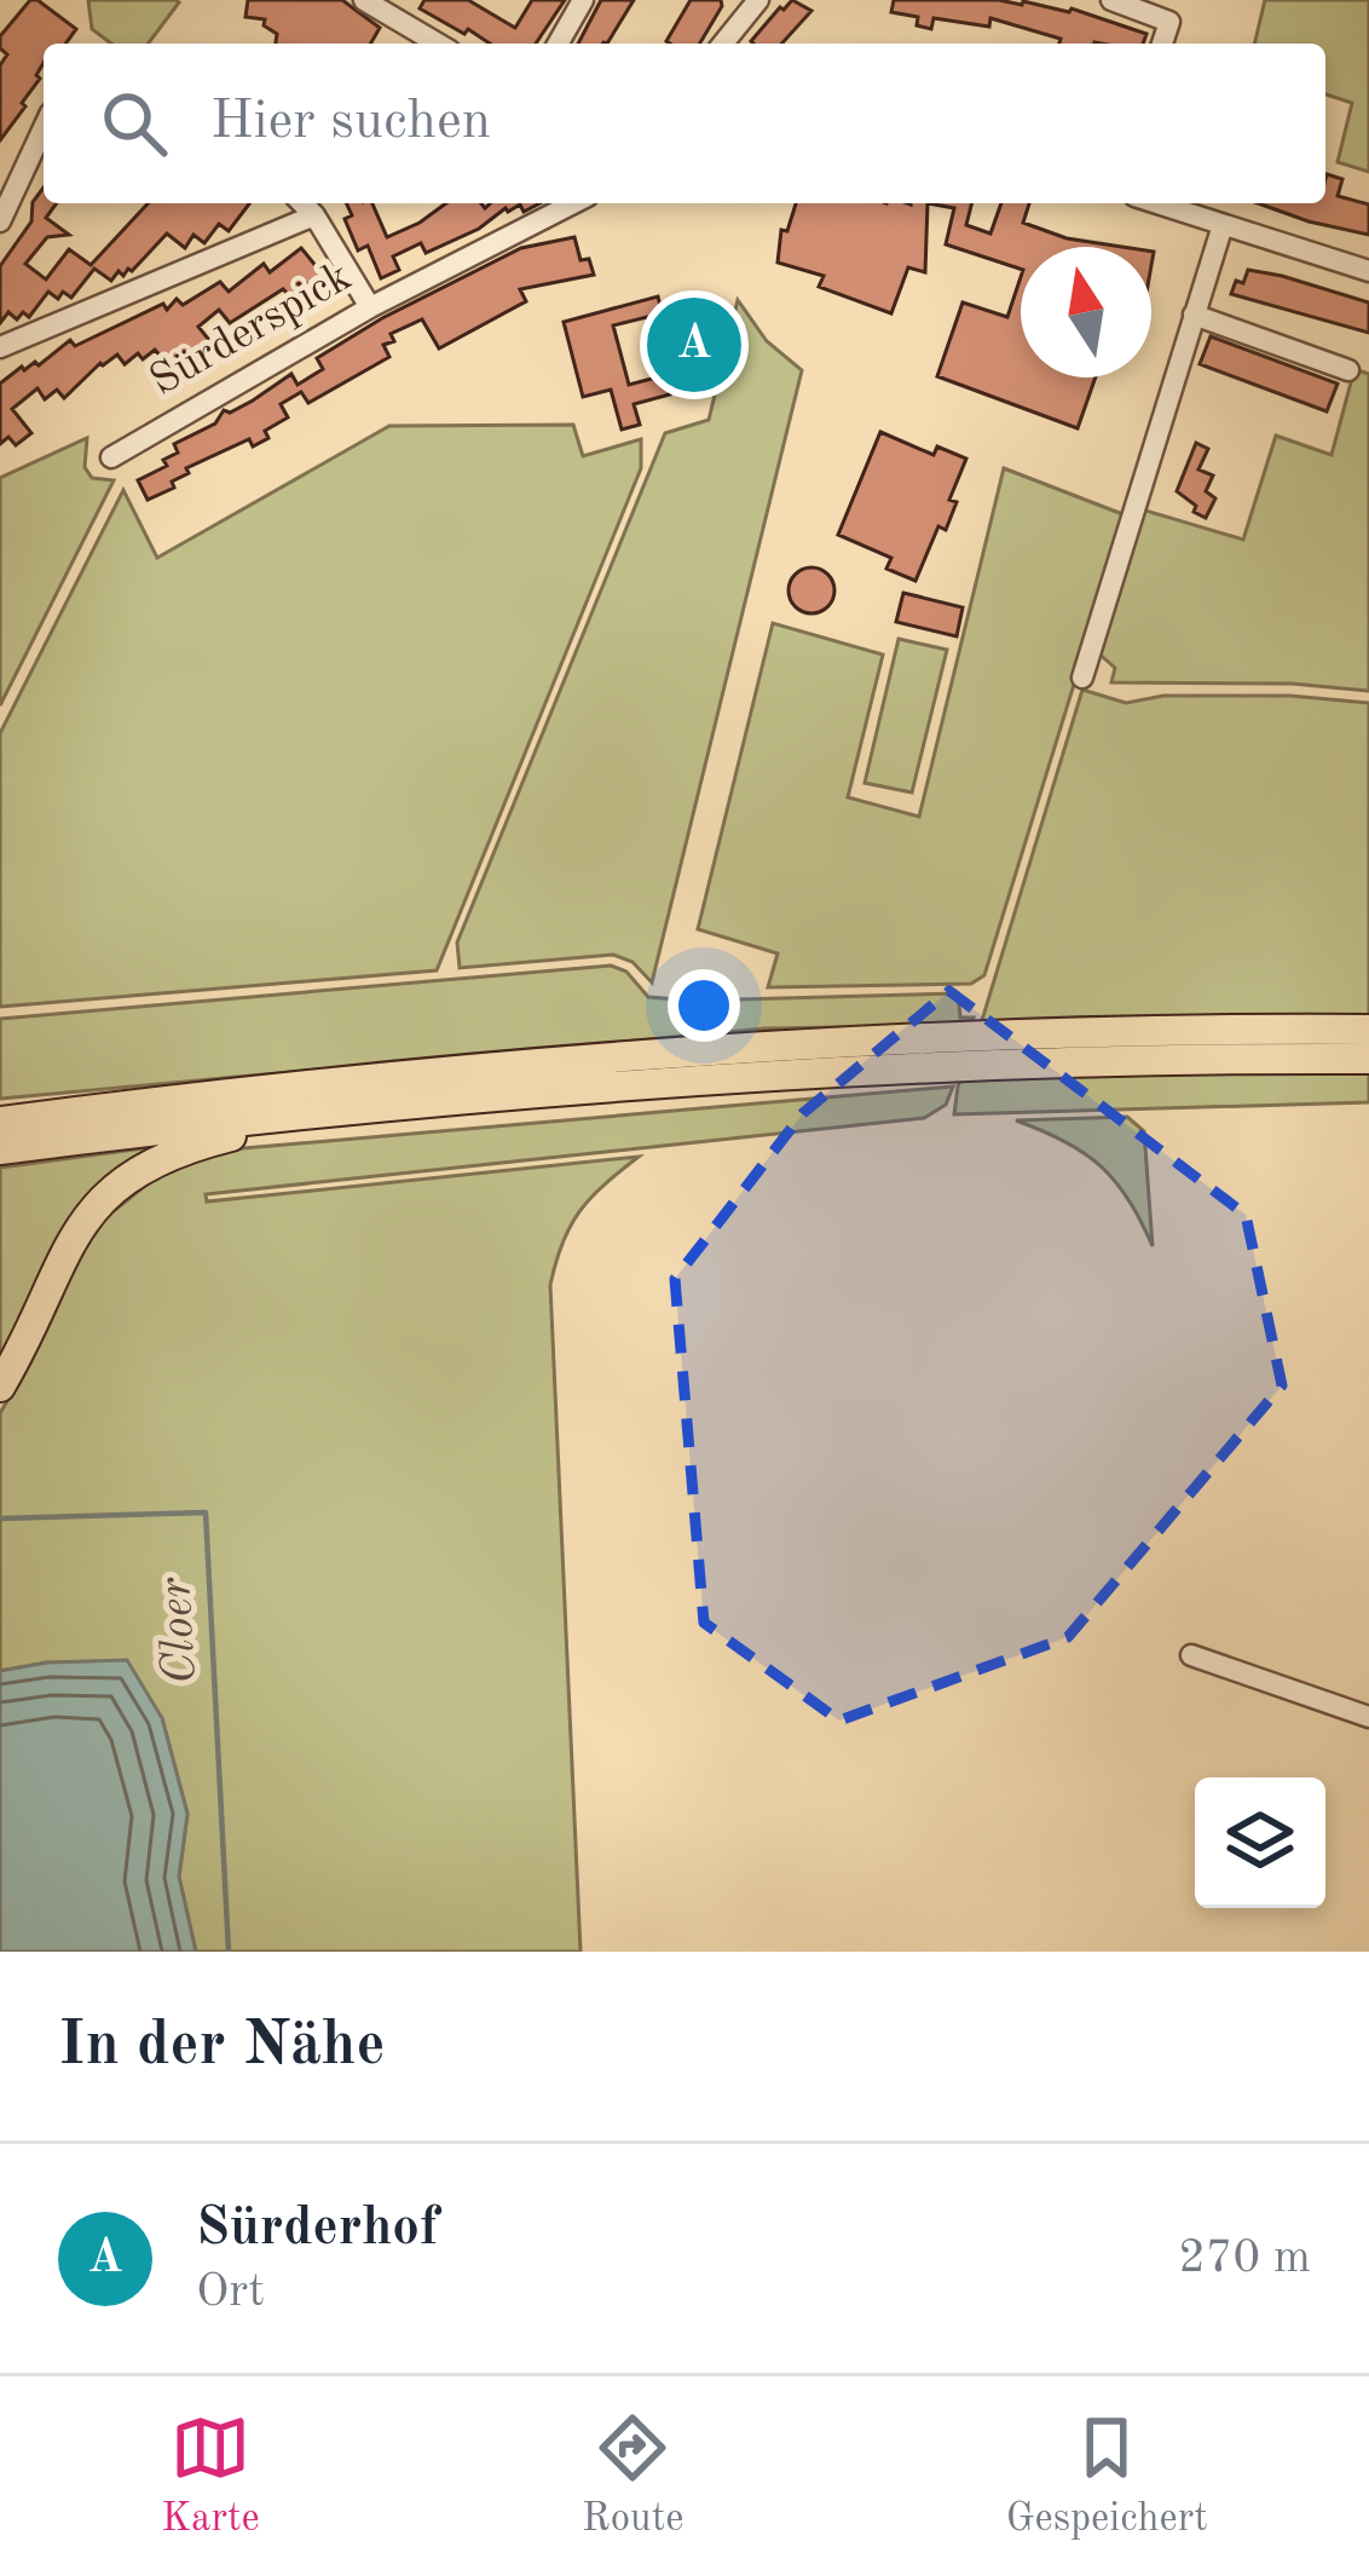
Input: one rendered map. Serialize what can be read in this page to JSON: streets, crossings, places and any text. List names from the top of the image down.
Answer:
{
  "streets": {
    "street": ["Sürderspick"]
  },
  "water": ["Cloer"],
  "north": "top",
  "page": {
    "search": "Hier suchen",
    "pins": "A",
    "heading": "In der Nähe",
    "list": [
      {
        "mark": "A",
        "name": "Sürderhof",
        "note": "Ort",
        "value": "270 m"
      }
    ],
    "nav": ["Karte", "Route", "Gespeichert"]
  }
}
